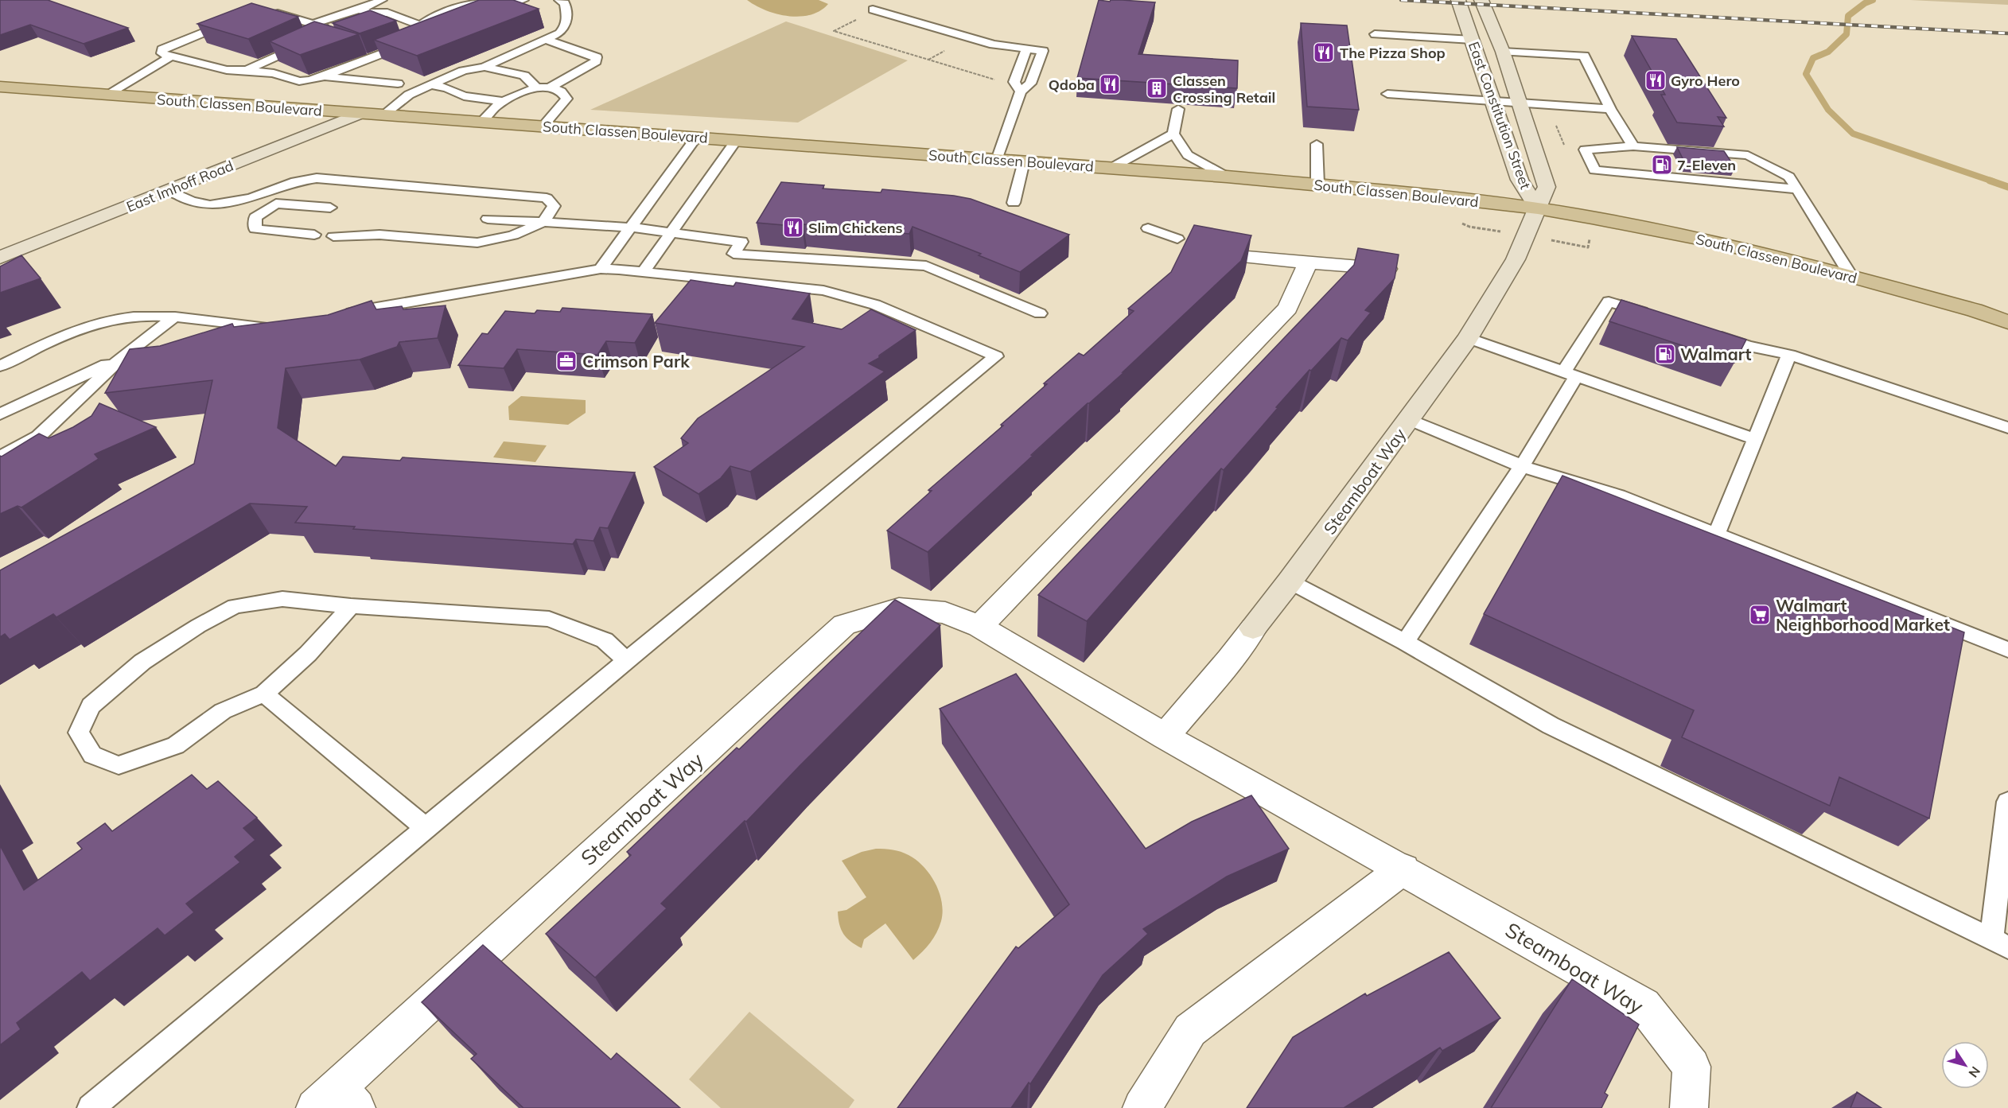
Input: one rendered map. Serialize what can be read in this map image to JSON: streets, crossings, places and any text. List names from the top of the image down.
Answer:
{
  "streets": {
    "main road": [
      "South Classen Boulevard",
      "East Constitution Street",
      "East Imhoff Road",
      "Steamboat Way"
    ]
  },
  "crossings": [
    ["South Classen Boulevard", "East Constitution Street"],
    ["South Classen Boulevard", "East Imhoff Road"],
    ["South Classen Boulevard", "Steamboat Way"],
    ["East Constitution Street", "Steamboat Way"]
  ],
  "places": {
    "restaurant": [
      "The Pizza Shop",
      "Gyro Hero",
      "Qdoba",
      "Slim Chickens"
    ],
    "building": ["Classen Crossing Retail"],
    "fuel station": ["7-Eleven", "Walmart"],
    "office": ["Crimson Park"],
    "supermarket": ["Walmart Neighborhood Market"]
  },
  "north": "bottom right"
}
